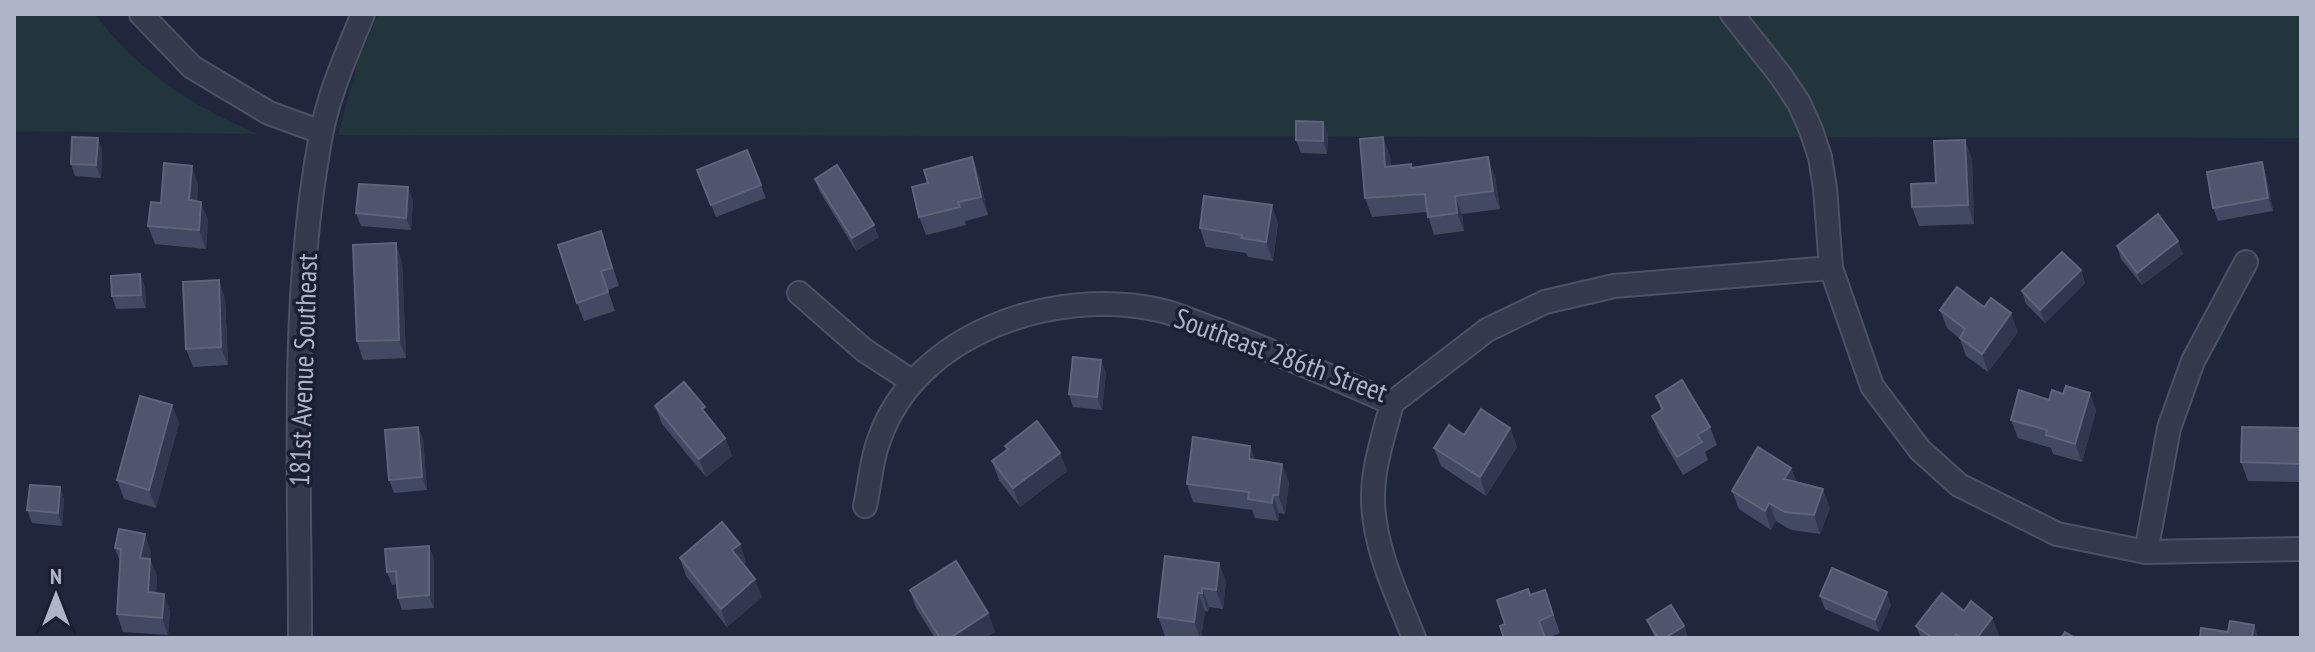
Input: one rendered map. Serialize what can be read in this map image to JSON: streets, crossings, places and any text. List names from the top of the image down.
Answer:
{
  "streets": {
    "street": ["Southeast 286th Street", "181st Avenue Southeast"]
  },
  "north": "top"
}
